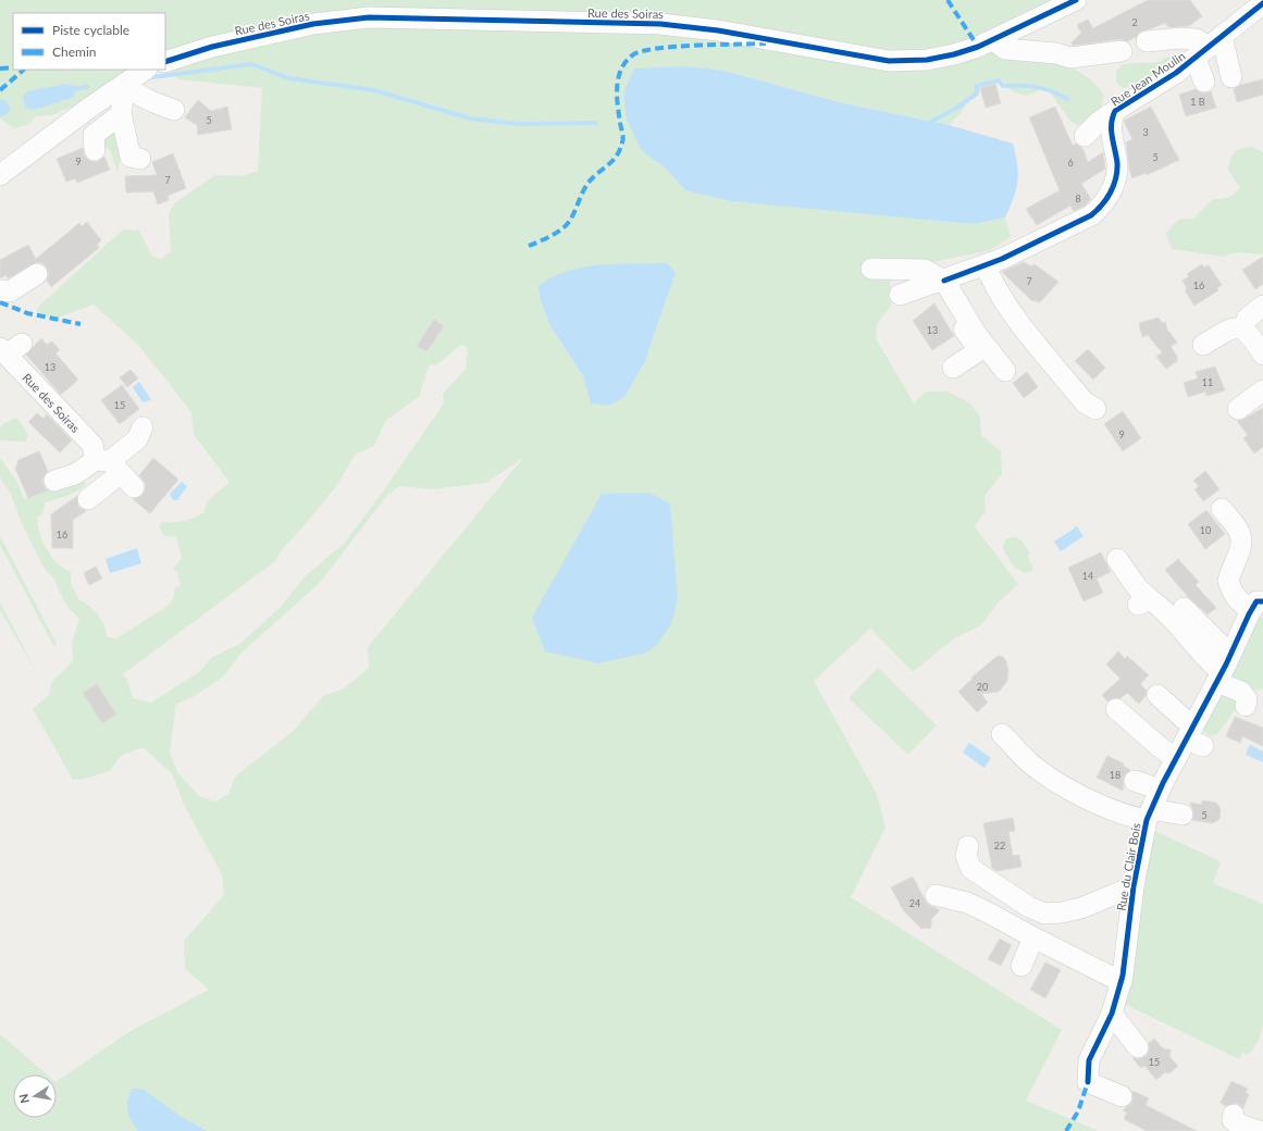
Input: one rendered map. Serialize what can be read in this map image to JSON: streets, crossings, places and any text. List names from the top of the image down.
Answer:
{
  "streets": {
    "street": ["Rue des Soiras", "Rue Jean Moulin", "Rue du Clair Bois"]
  },
  "house_numbers": [
    "2",
    "1 B",
    "5",
    "3",
    "5",
    "9",
    "6",
    "7",
    "8",
    "7",
    "16",
    "13",
    "13",
    "11",
    "15",
    "9",
    "10",
    "16",
    "14",
    "20",
    "18",
    "5",
    "22",
    "24",
    "15"
  ],
  "legend": ["Piste cyclable", "Chemin"],
  "north": "left"
}
